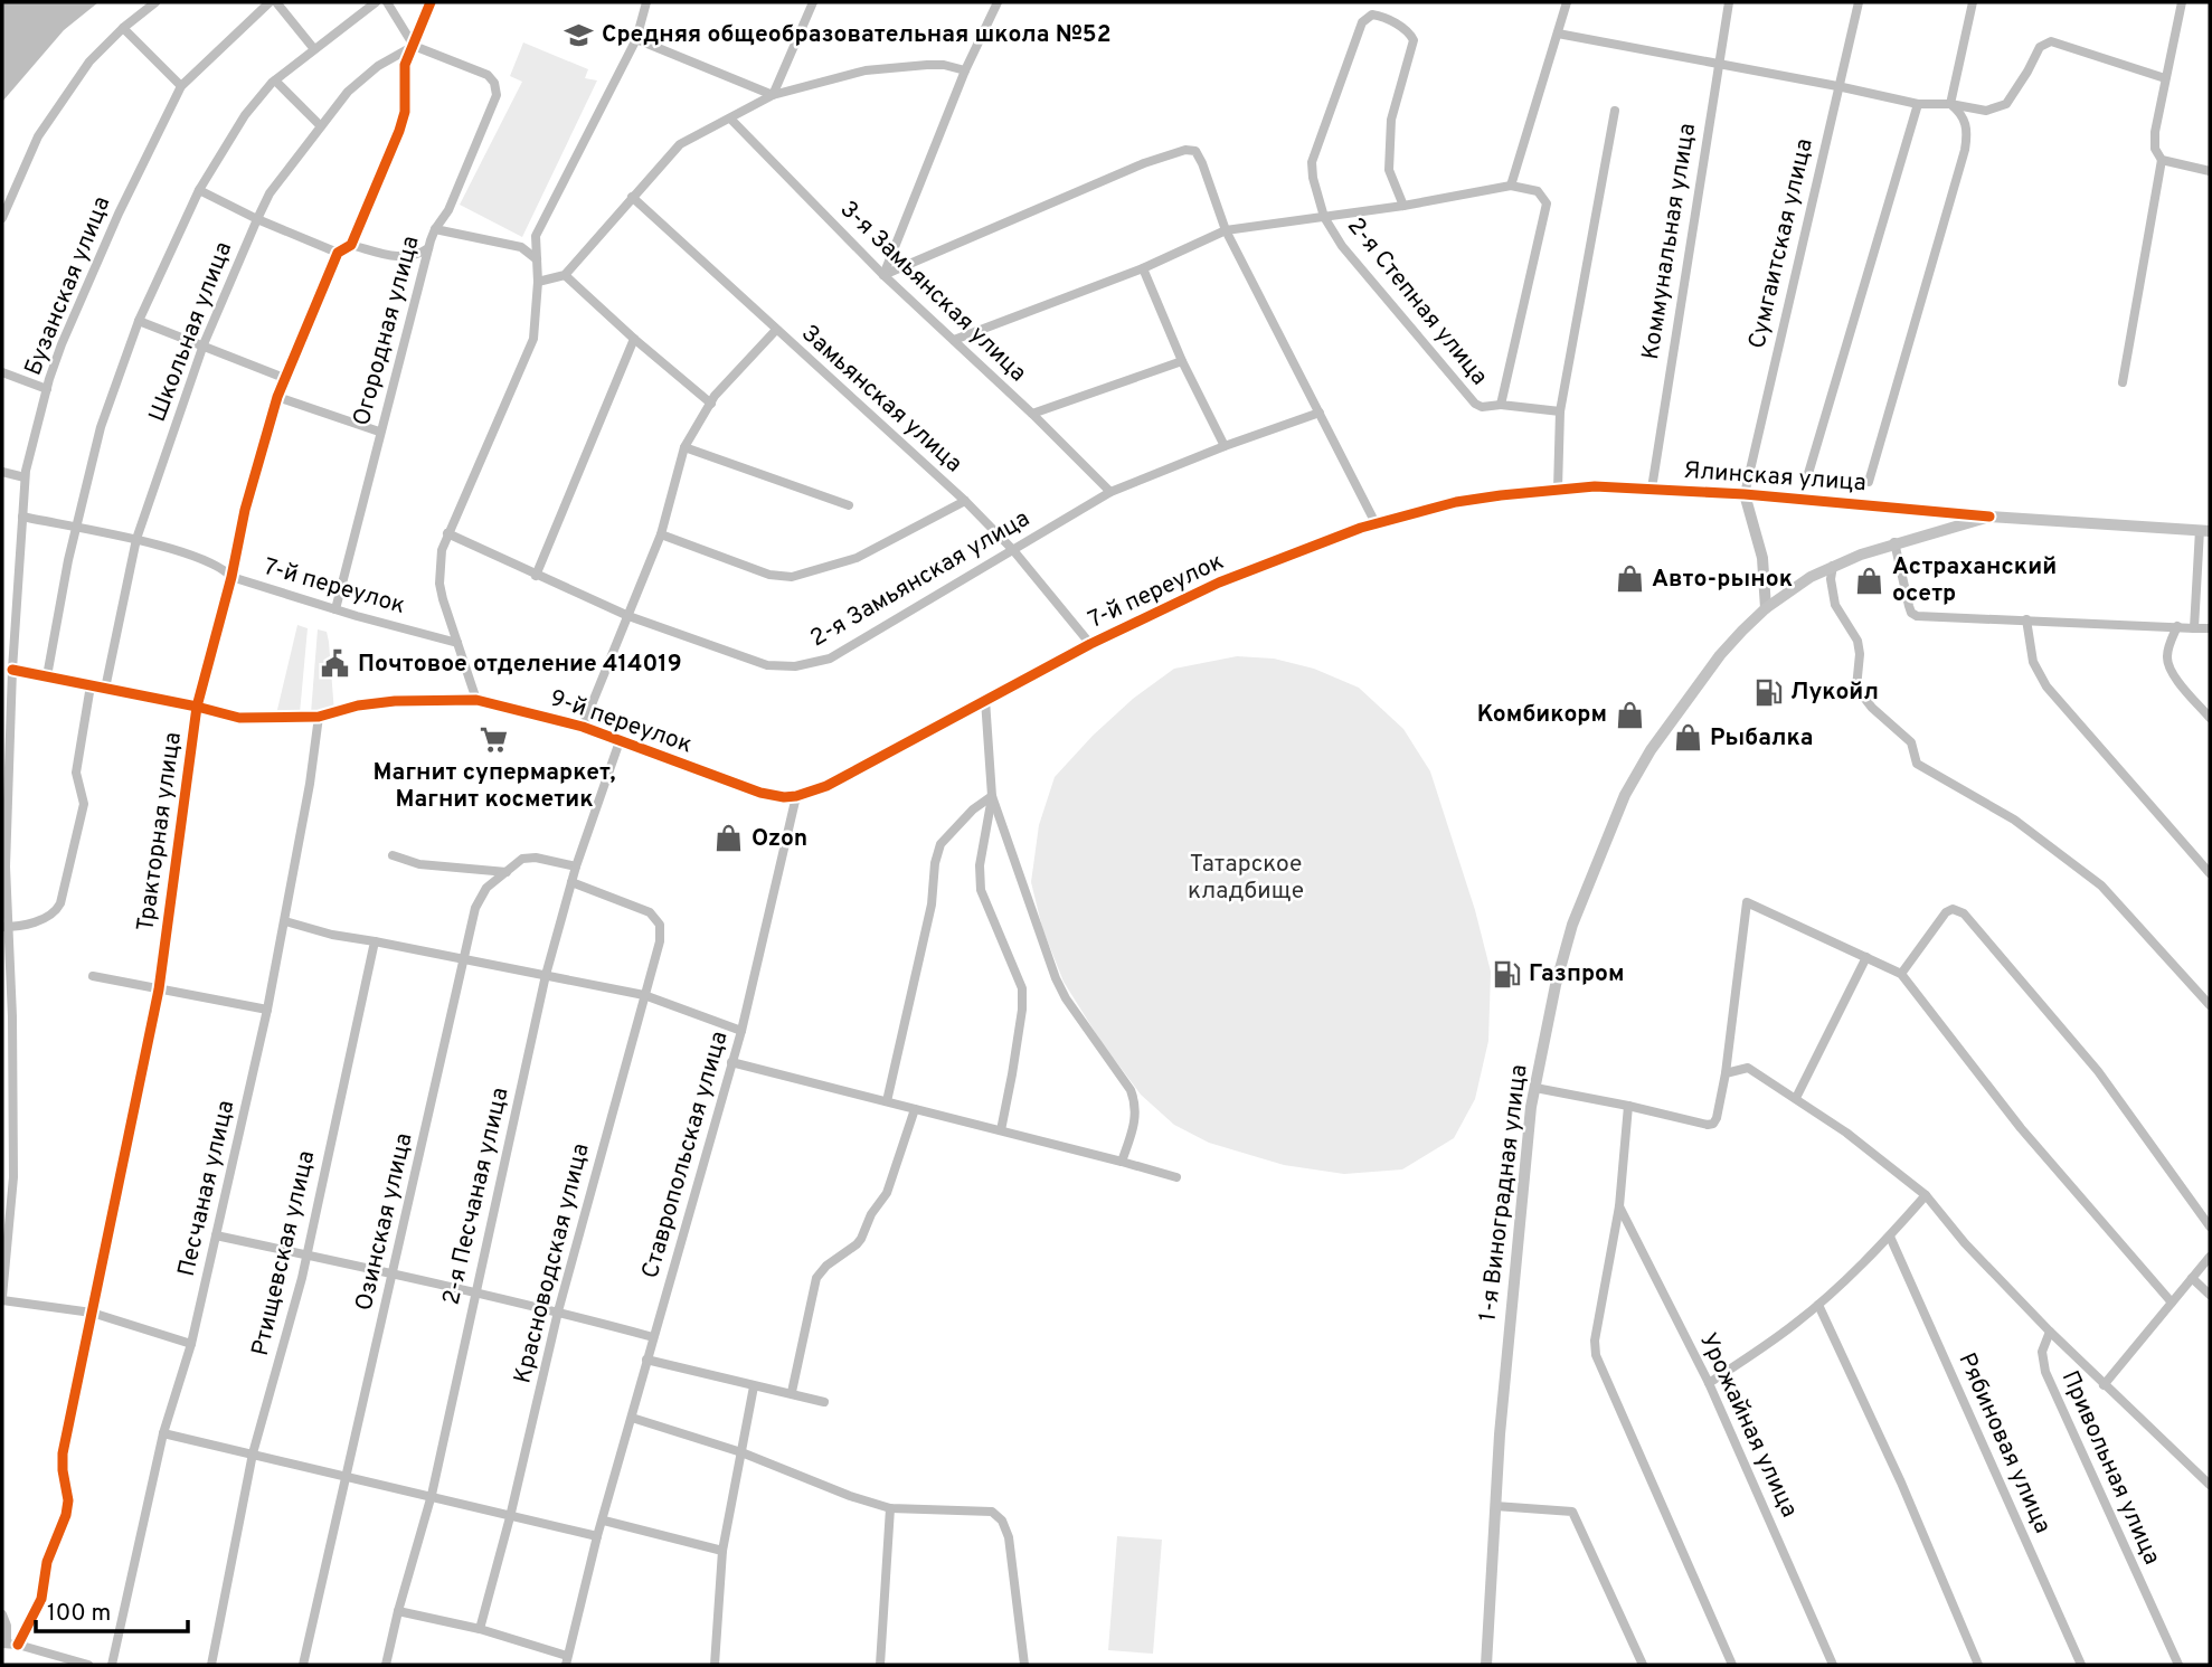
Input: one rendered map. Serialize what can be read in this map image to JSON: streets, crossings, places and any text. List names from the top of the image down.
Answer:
{
  "streets": {
    "main road": ["1-я Виноградная улица"],
    "street": [
      "Коммунальная улица",
      "Сумгаитская улица",
      "Бузанская улица",
      "3-я Замьянская улица",
      "2-я Степная улица",
      "Огородная улица",
      "Школьная улица",
      "Замьянская улица",
      "Ялинская улица",
      "2-я Замьянская улица",
      "7-й переулок",
      "9-й переулок",
      "Тракторная улица",
      "Ставропольская улица",
      "Песчаная улица",
      "2-я Песчаная улица",
      "Озинская улица",
      "Ртищевская улица",
      "Красноводская улица",
      "Урожайная улица",
      "Рябиновая улица",
      "Привольная улица"
    ]
  },
  "crossings": [
    ["Коммунальная улица", "Ялинская улица"],
    ["Сумгаитская улица", "Ялинская улица"],
    ["Бузанская улица", "7-й переулок"],
    ["Бузанская улица", "9-й переулок"],
    ["3-я Замьянская улица", "2-я Замьянская улица"],
    ["Огородная улица", "Школьная улица"],
    ["Огородная улица", "7-й переулок"],
    ["Школьная улица", "7-й переулок"],
    ["Школьная улица", "9-й переулок"],
    ["Замьянская улица", "2-я Замьянская улица"],
    ["Замьянская улица", "7-й переулок"],
    ["Ялинская улица", "7-й переулок"],
    ["Ялинская улица", "1-я Виноградная улица"],
    ["7-й переулок", "9-й переулок"],
    ["7-й переулок", "Тракторная улица"],
    ["7-й переулок", "Ставропольская улица"],
    ["9-й переулок", "Тракторная улица"],
    ["9-й переулок", "Ставропольская улица"],
    ["9-й переулок", "Песчаная улица"],
    ["9-й переулок", "2-я Песчаная улица"],
    ["2-я Песчаная улица", "Озинская улица"],
    ["2-я Песчаная улица", "Красноводская улица"]
  ],
  "parks": ["Татарское кладбище"],
  "places": {
    "school or university": ["Средняя общеобразовательная школа №52"],
    "shop": [
      "Авто-рынок",
      "Астраханский осетр",
      "Комбикорм",
      "Рыбалка",
      "Ozon"
    ],
    "public building": ["Почтовое отделение 414019"],
    "fuel station": ["Лукойл", "Газпром"],
    "supermarket": ["Магнит супермаркет, Магнит косметик"]
  },
  "scale_bar": "100 m"
}
